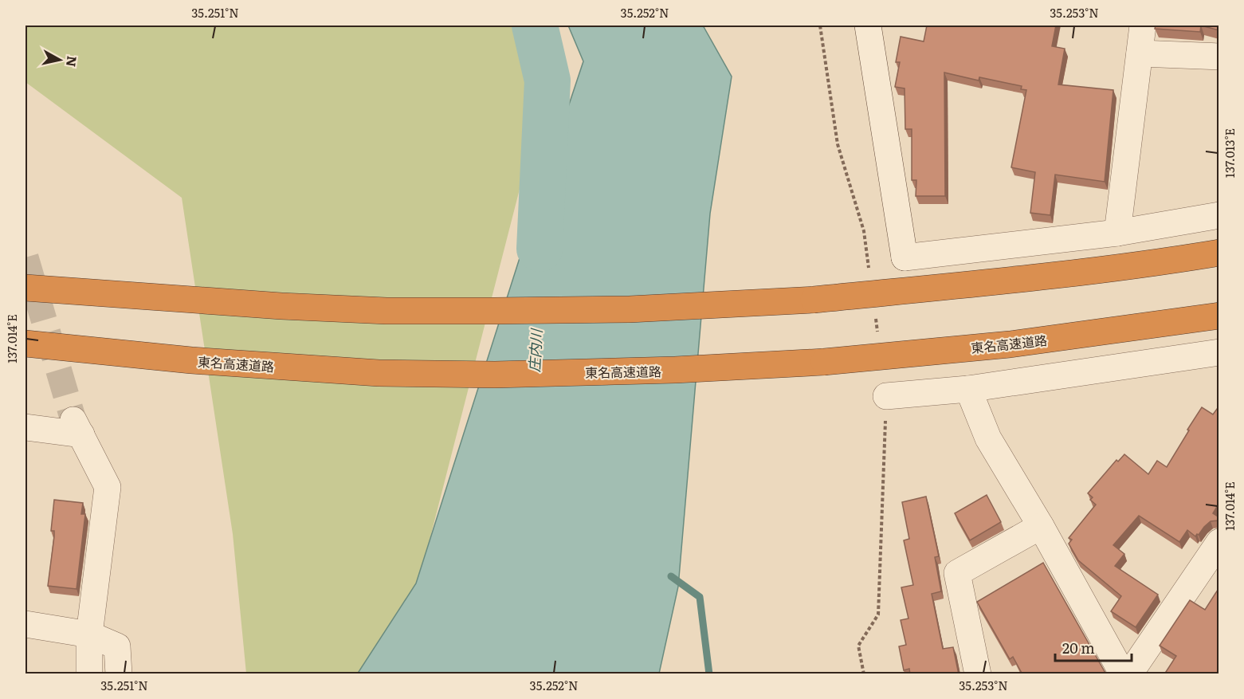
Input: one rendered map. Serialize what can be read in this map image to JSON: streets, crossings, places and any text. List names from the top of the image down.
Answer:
{
  "streets": {
    "highway": ["東名高速道路"]
  },
  "water": ["庄内川"],
  "scale_bar": "20 m",
  "north": "right",
  "coordinates": [
    "35.251°N",
    "35.252°N",
    "35.253°N",
    "137.013°E",
    "137.014°E"
  ]
}
